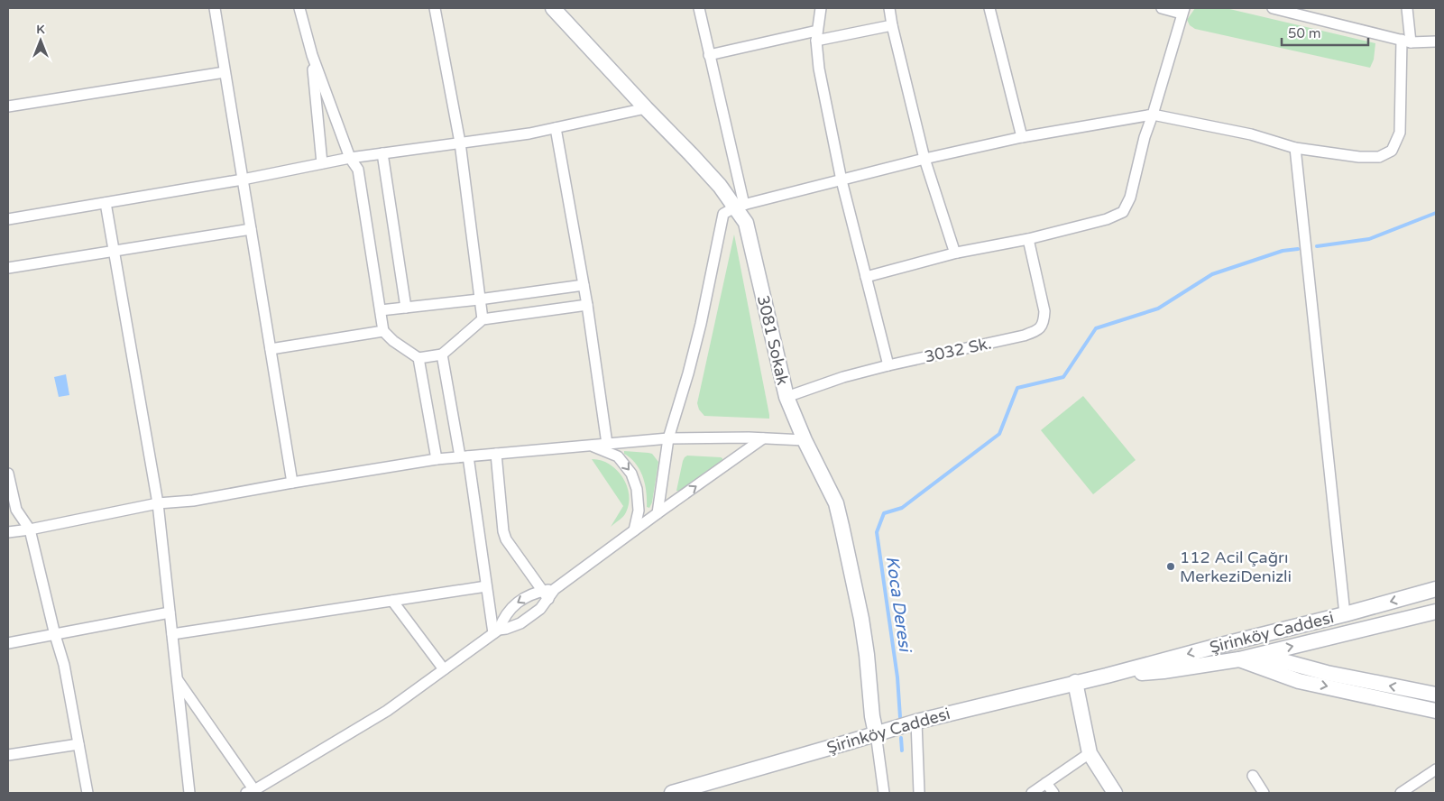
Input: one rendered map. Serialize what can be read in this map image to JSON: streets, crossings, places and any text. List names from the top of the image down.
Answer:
{
  "streets": {
    "main road": ["3081 Sokak", "Şirinköy Caddesi"],
    "street": ["3032 Sk."]
  },
  "crossings": [
    ["3081 Sokak", "3032 Sk."],
    ["3081 Sokak", "Şirinköy Caddesi"]
  ],
  "water": ["Koca Deresi"],
  "places": ["112 Acil Çağrı MerkeziDenizli"],
  "scale_bar": "50 m",
  "north": "top"
}
